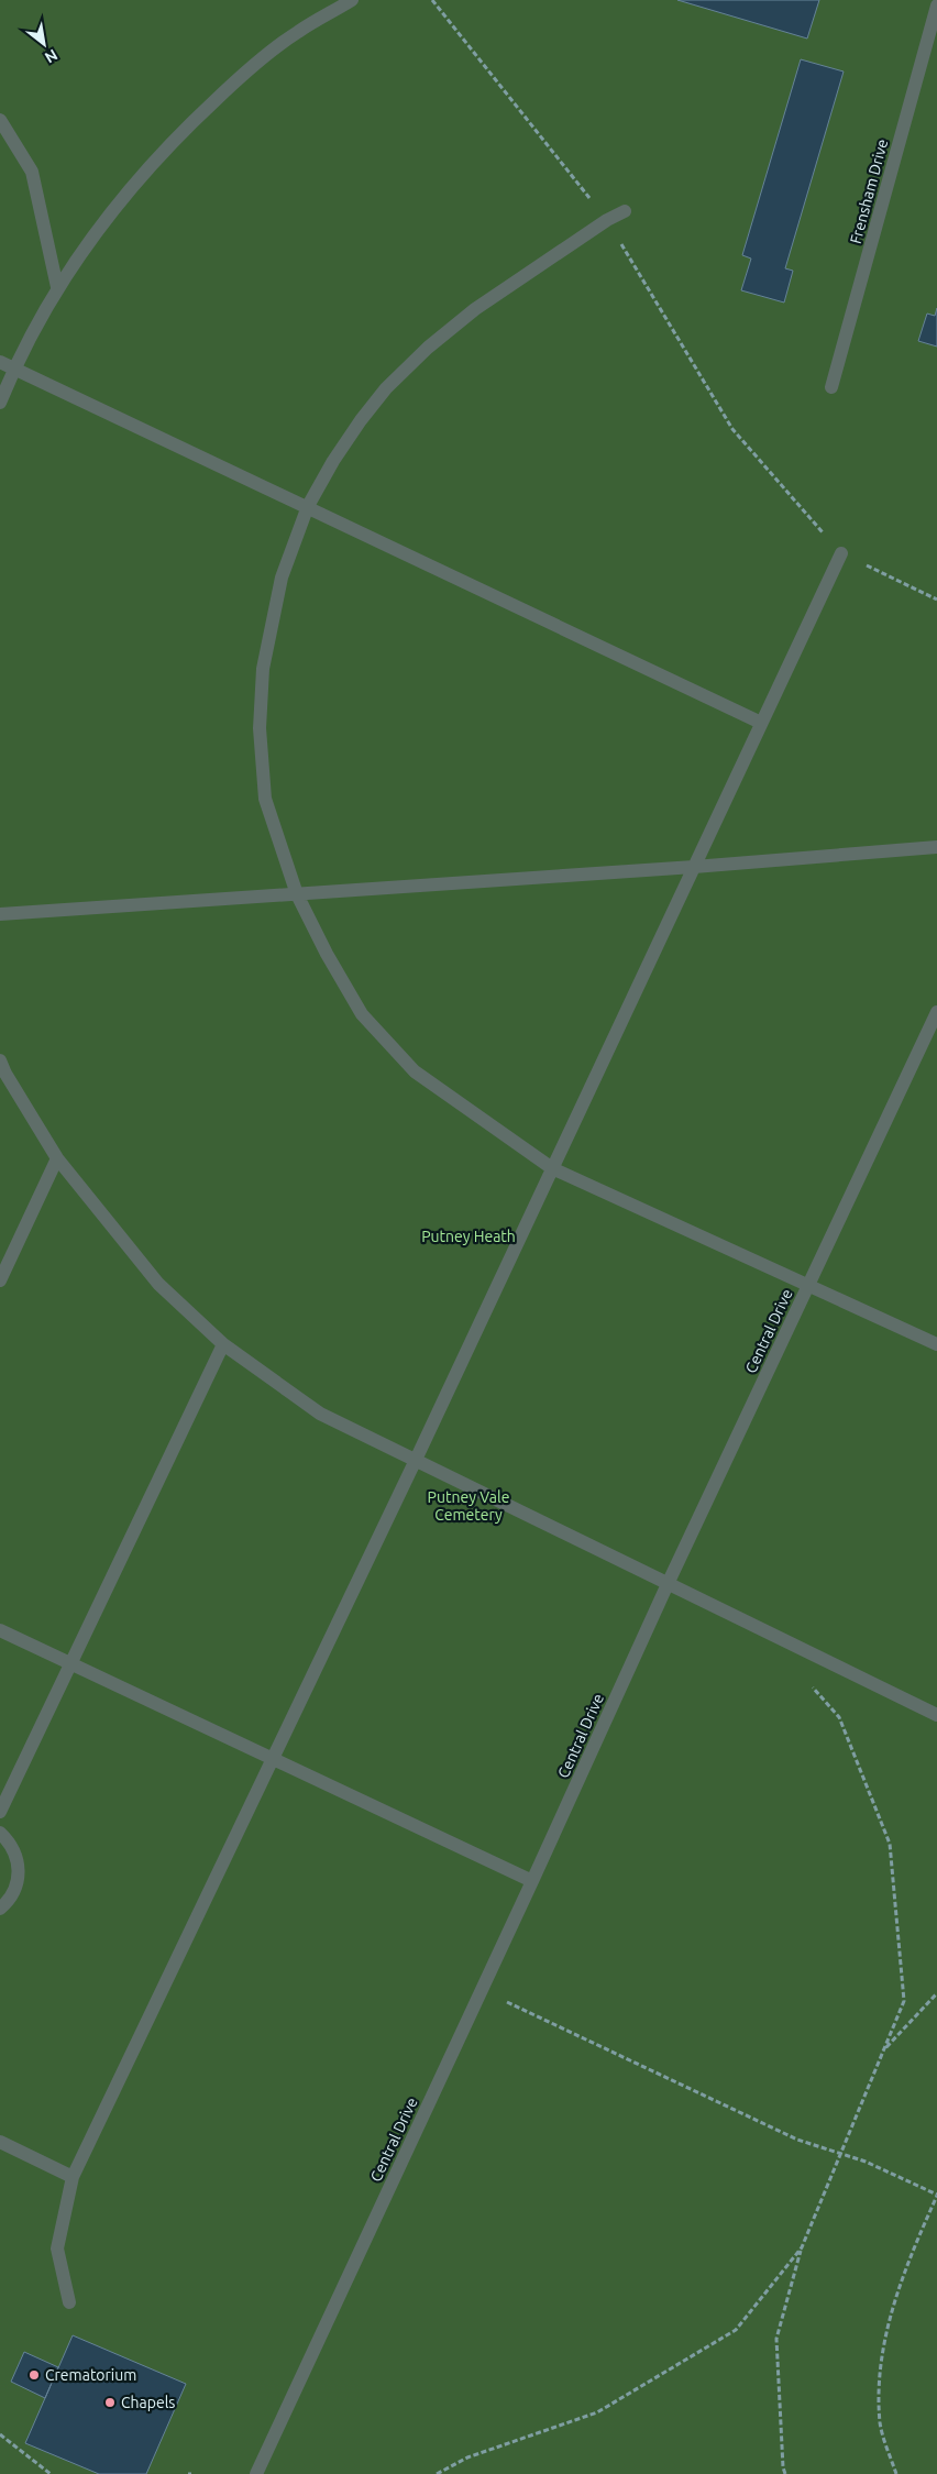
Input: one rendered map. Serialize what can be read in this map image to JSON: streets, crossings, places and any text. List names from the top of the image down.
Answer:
{
  "streets": {
    "street": ["Frensham Drive", "Central Drive"]
  },
  "parks": ["Putney Heath", "Putney Vale Cemetery"],
  "places": ["Crematorium", "Chapels"],
  "north": "bottom right"
}
